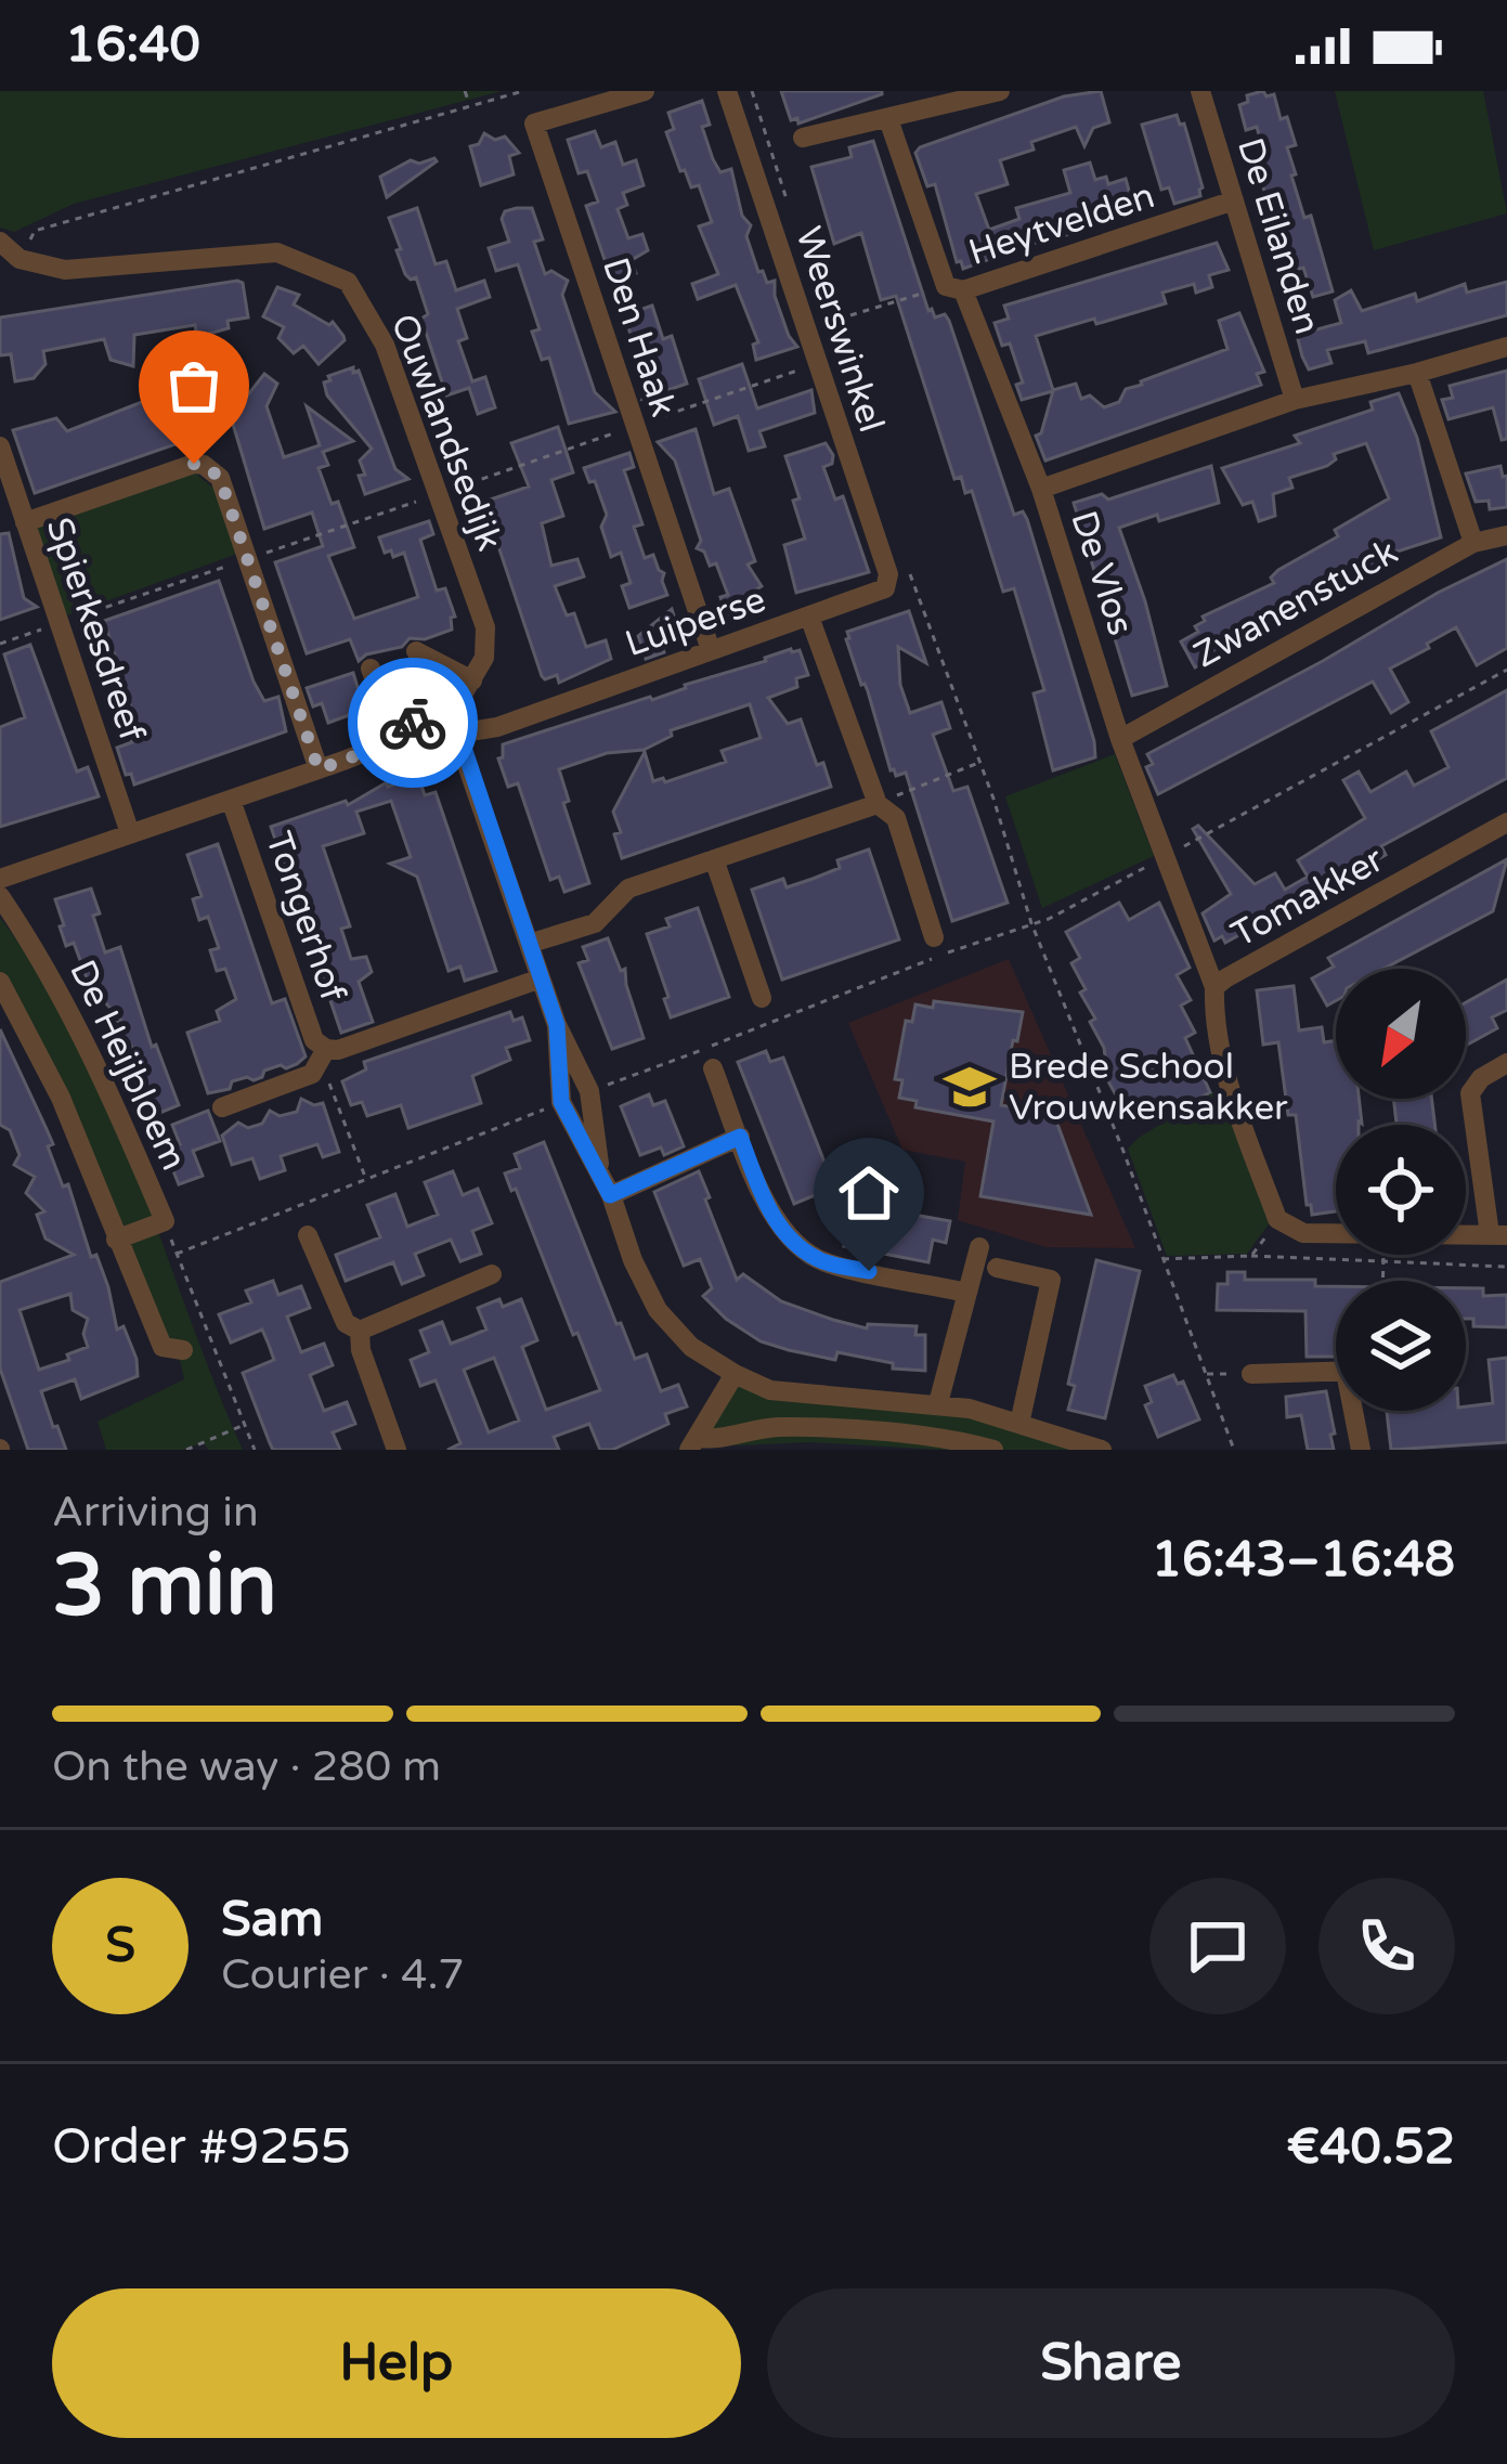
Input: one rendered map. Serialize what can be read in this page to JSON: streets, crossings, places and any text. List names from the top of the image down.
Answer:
{
  "streets": {
    "street": [
      "Heytvelden",
      "De Eilanden",
      "Weerswinkel",
      "Den Haak",
      "Ouwlandsedijk",
      "De Vlos",
      "Zwanenstuck",
      "Luiperse",
      "Spierkesdreef",
      "Tomakker",
      "Tongerhof",
      "De Heijbloem"
    ]
  },
  "crossings": [
    ["Heytvelden", "De Eilanden"],
    ["Heytvelden", "De Vlos"],
    ["De Eilanden", "De Vlos"],
    ["Weerswinkel", "Luiperse"],
    ["Den Haak", "Luiperse"],
    ["Ouwlandsedijk", "Luiperse"],
    ["De Vlos", "Zwanenstuck"],
    ["De Vlos", "Tomakker"]
  ],
  "places": {
    "school or university": ["Brede School Vrouwkensakker"]
  },
  "north": "bottom left",
  "page": {
    "status": "16:40",
    "heading": ["3 min", "Arriving in", "16:43–16:48"],
    "panel": [
      "Sam",
      "Courier · 4.7",
      "Order #9255",
      "€40.52"
    ],
    "bar": "On the way · 280 m",
    "round": "S",
    "buttons": ["Help", "Share"]
  }
}
